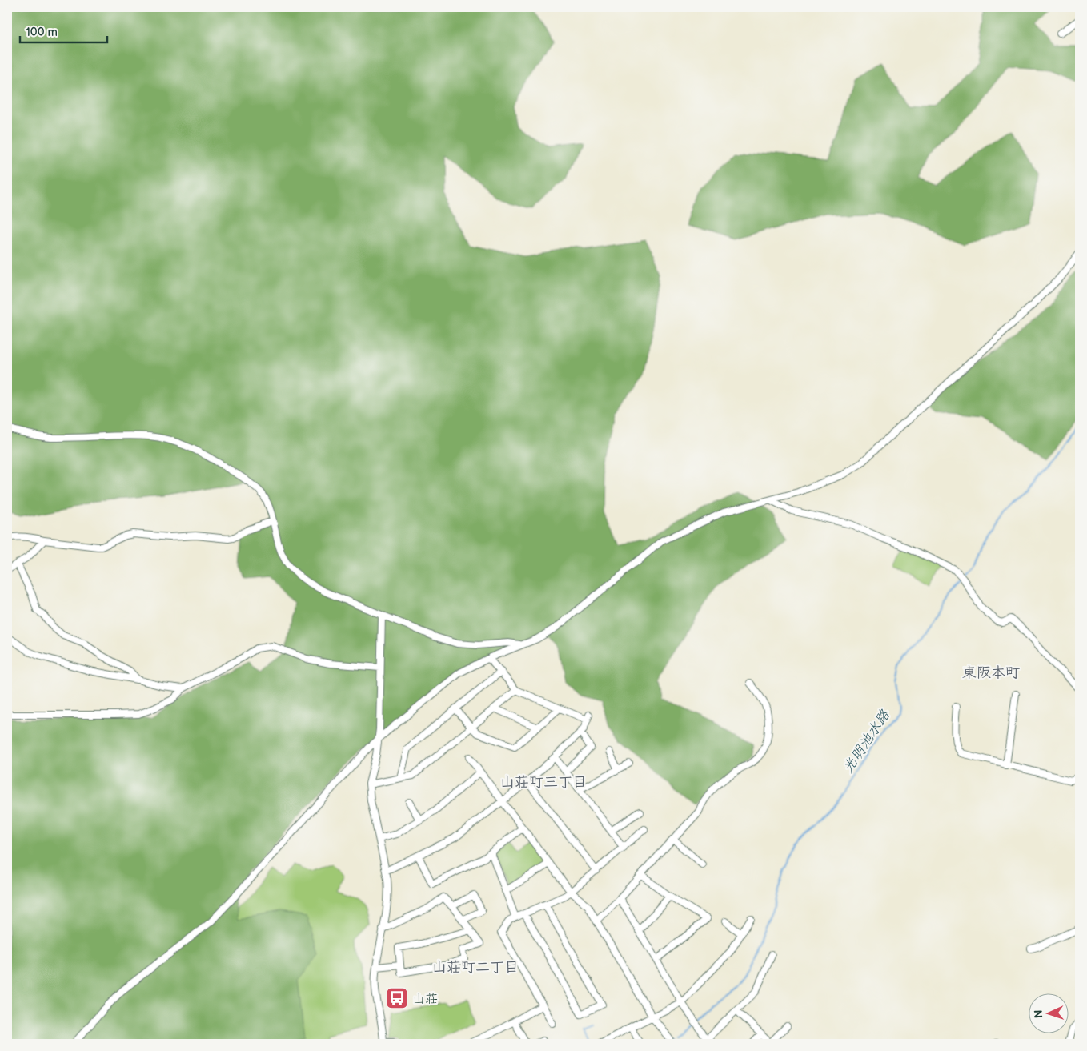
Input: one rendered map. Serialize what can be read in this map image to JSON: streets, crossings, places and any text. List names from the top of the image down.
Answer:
{
  "districts": ["東阪本町", "山荘町三丁目", "山荘町二丁目"],
  "water": ["光明池水路"],
  "places": {
    "bus stop": ["山荘"]
  },
  "scale_bar": "100 m",
  "north": "left"
}
